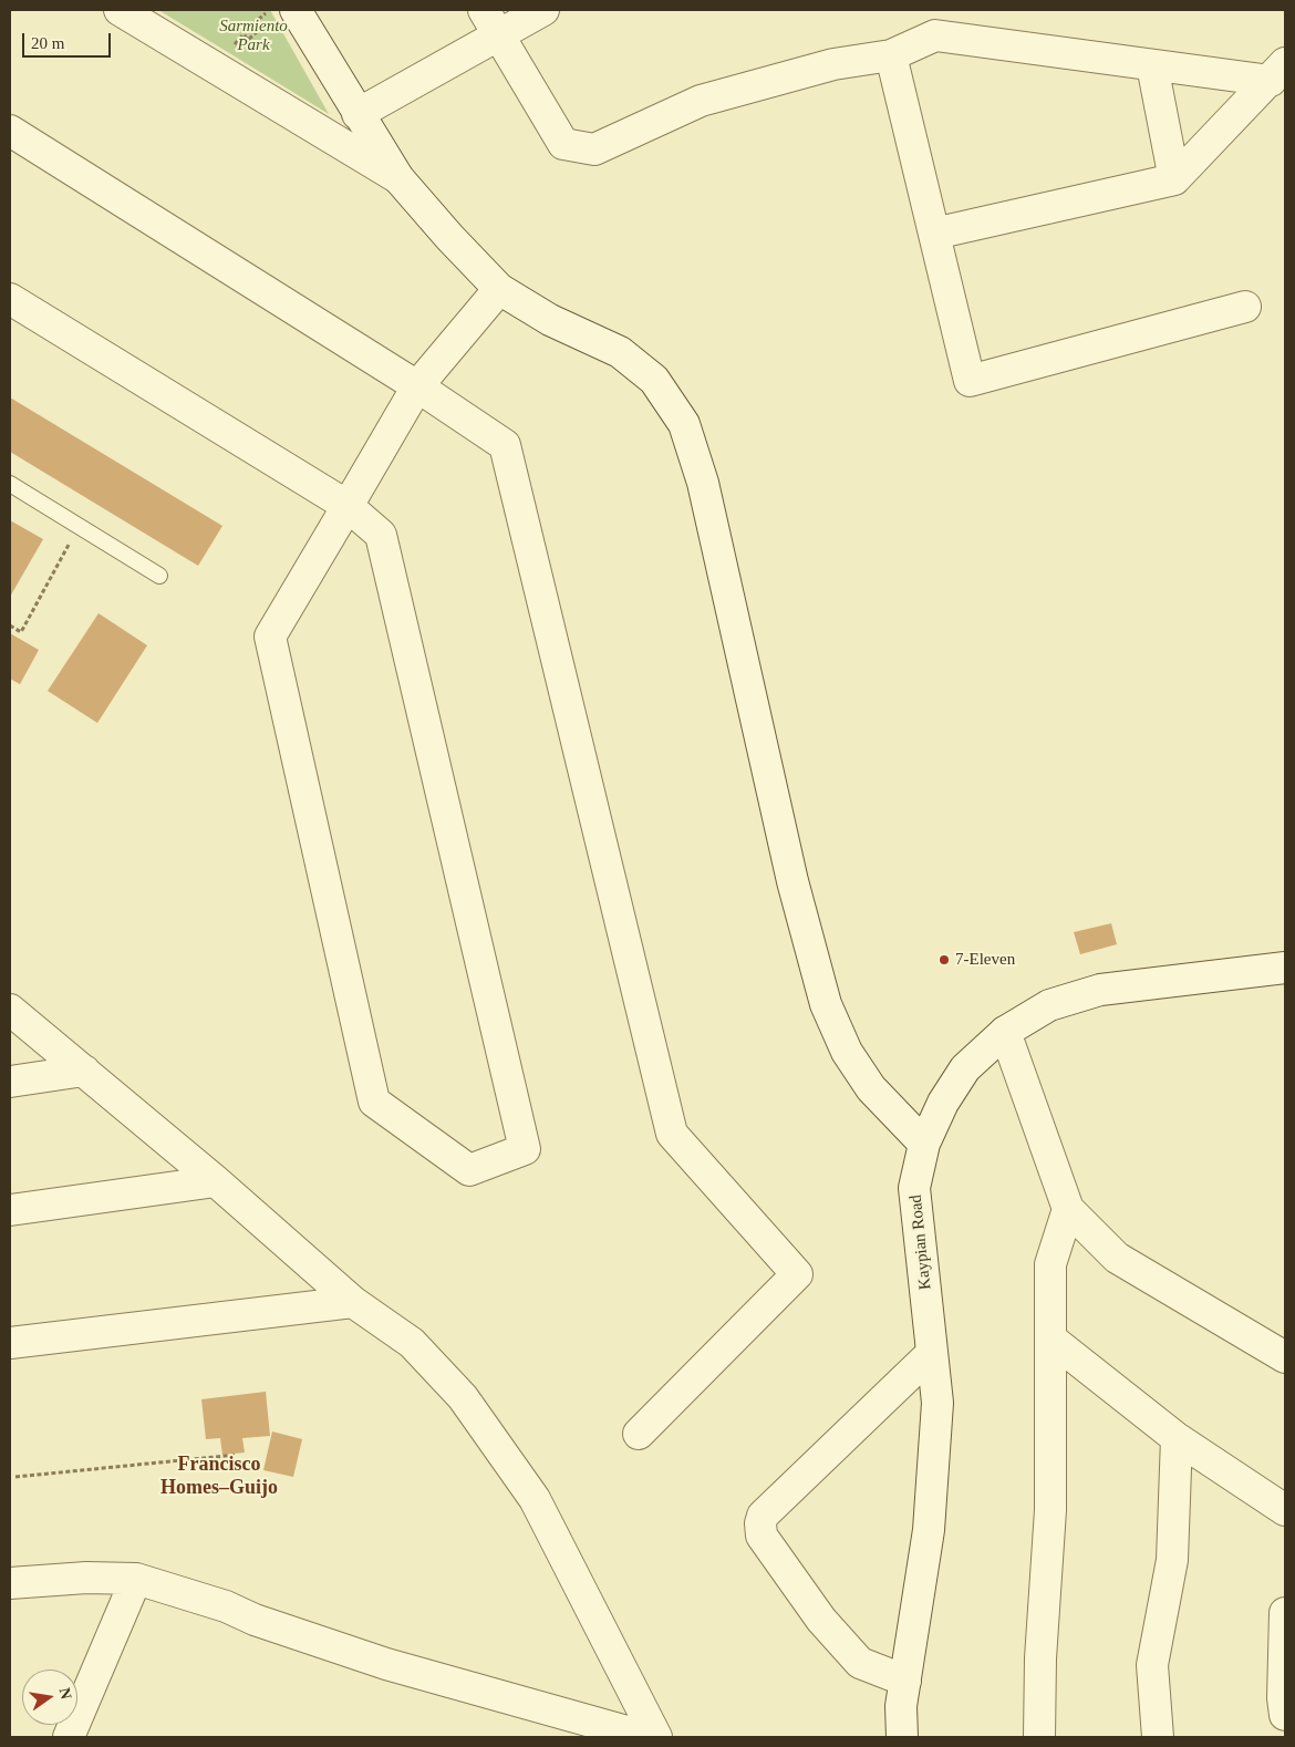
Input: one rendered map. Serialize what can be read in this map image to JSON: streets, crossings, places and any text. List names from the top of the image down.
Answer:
{
  "streets": {
    "street": ["Kaypian Road"]
  },
  "districts": ["Francisco Homes–Guijo"],
  "parks": ["Sarmiento Park"],
  "places": ["7-Eleven"],
  "scale_bar": "20 m",
  "north": "right"
}
